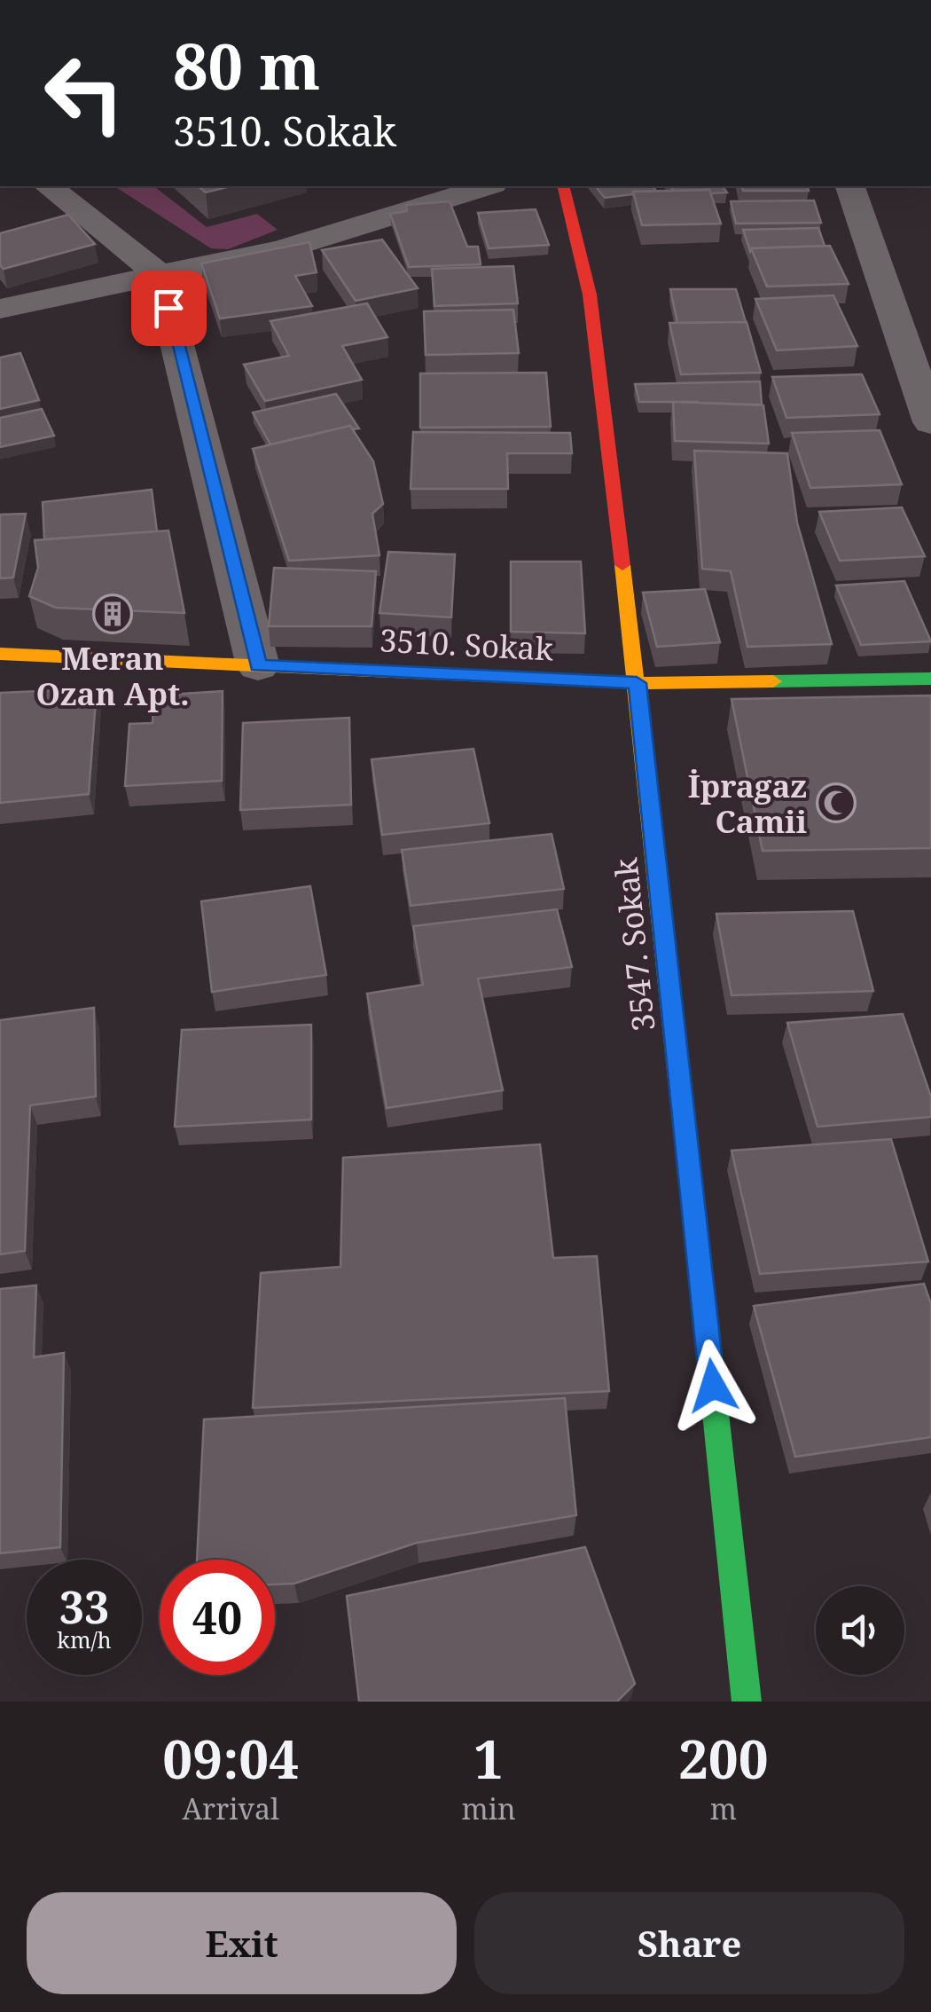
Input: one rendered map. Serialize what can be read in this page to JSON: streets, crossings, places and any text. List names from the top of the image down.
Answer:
{
  "streets": {
    "street": ["3510. Sokak", "3547. Sokak"]
  },
  "crossings": [
    ["3510. Sokak", "3547. Sokak"]
  ],
  "places": {
    "building": ["Meran Ozan Apt."],
    "mosque": ["İpragaz Camii"]
  },
  "page": {
    "turn": ["80 m", "3510. Sokak"],
    "speed": "33 km/h",
    "limit": "40",
    "eta": [
      "09:04",
      "Arrival",
      "1",
      "min",
      "200",
      "m"
    ],
    "buttons": ["Exit", "Share"]
  }
}
